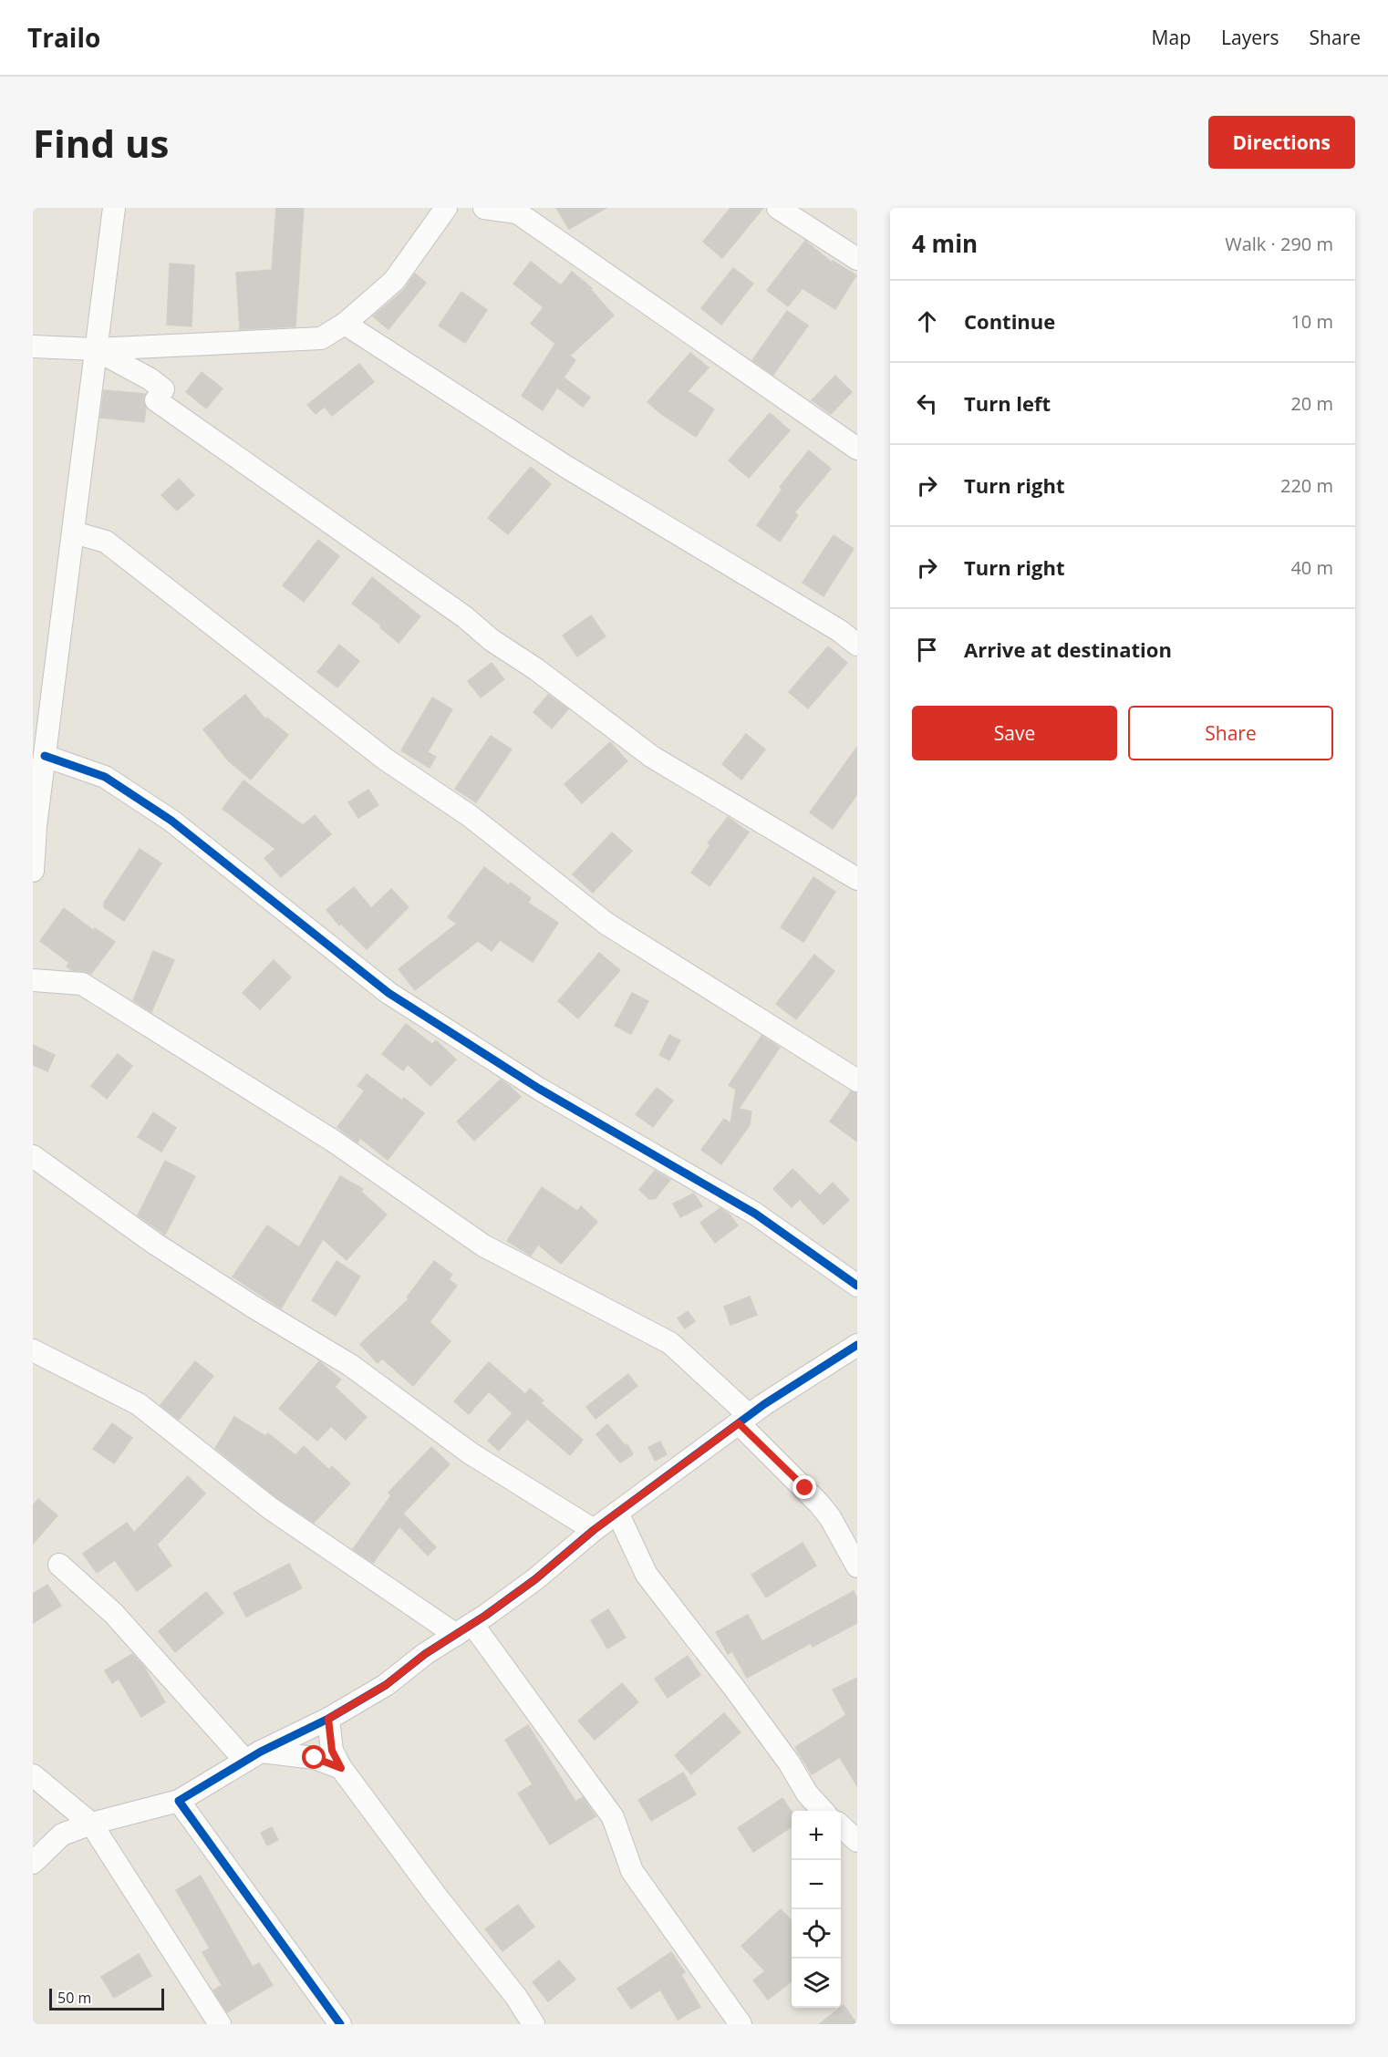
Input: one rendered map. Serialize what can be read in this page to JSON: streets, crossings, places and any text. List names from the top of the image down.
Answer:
{
  "scale_bar": "50 m",
  "page": {
    "header": "Trailo",
    "nav": ["Map", "Layers", "Share"],
    "buttons": [
      "Directions",
      ["Save", "Share"]
    ],
    "title": "Find us",
    "heading": ["4 min", "Walk · 290 m"],
    "list": [
      ["Continue", "10 m"],
      ["Turn left", "20 m"],
      ["Turn right", "220 m"],
      ["Turn right", "40 m"],
      "Arrive at destination"
    ],
    "map_buttons": ["+", "−"],
    "scale": "50 m"
  }
}
